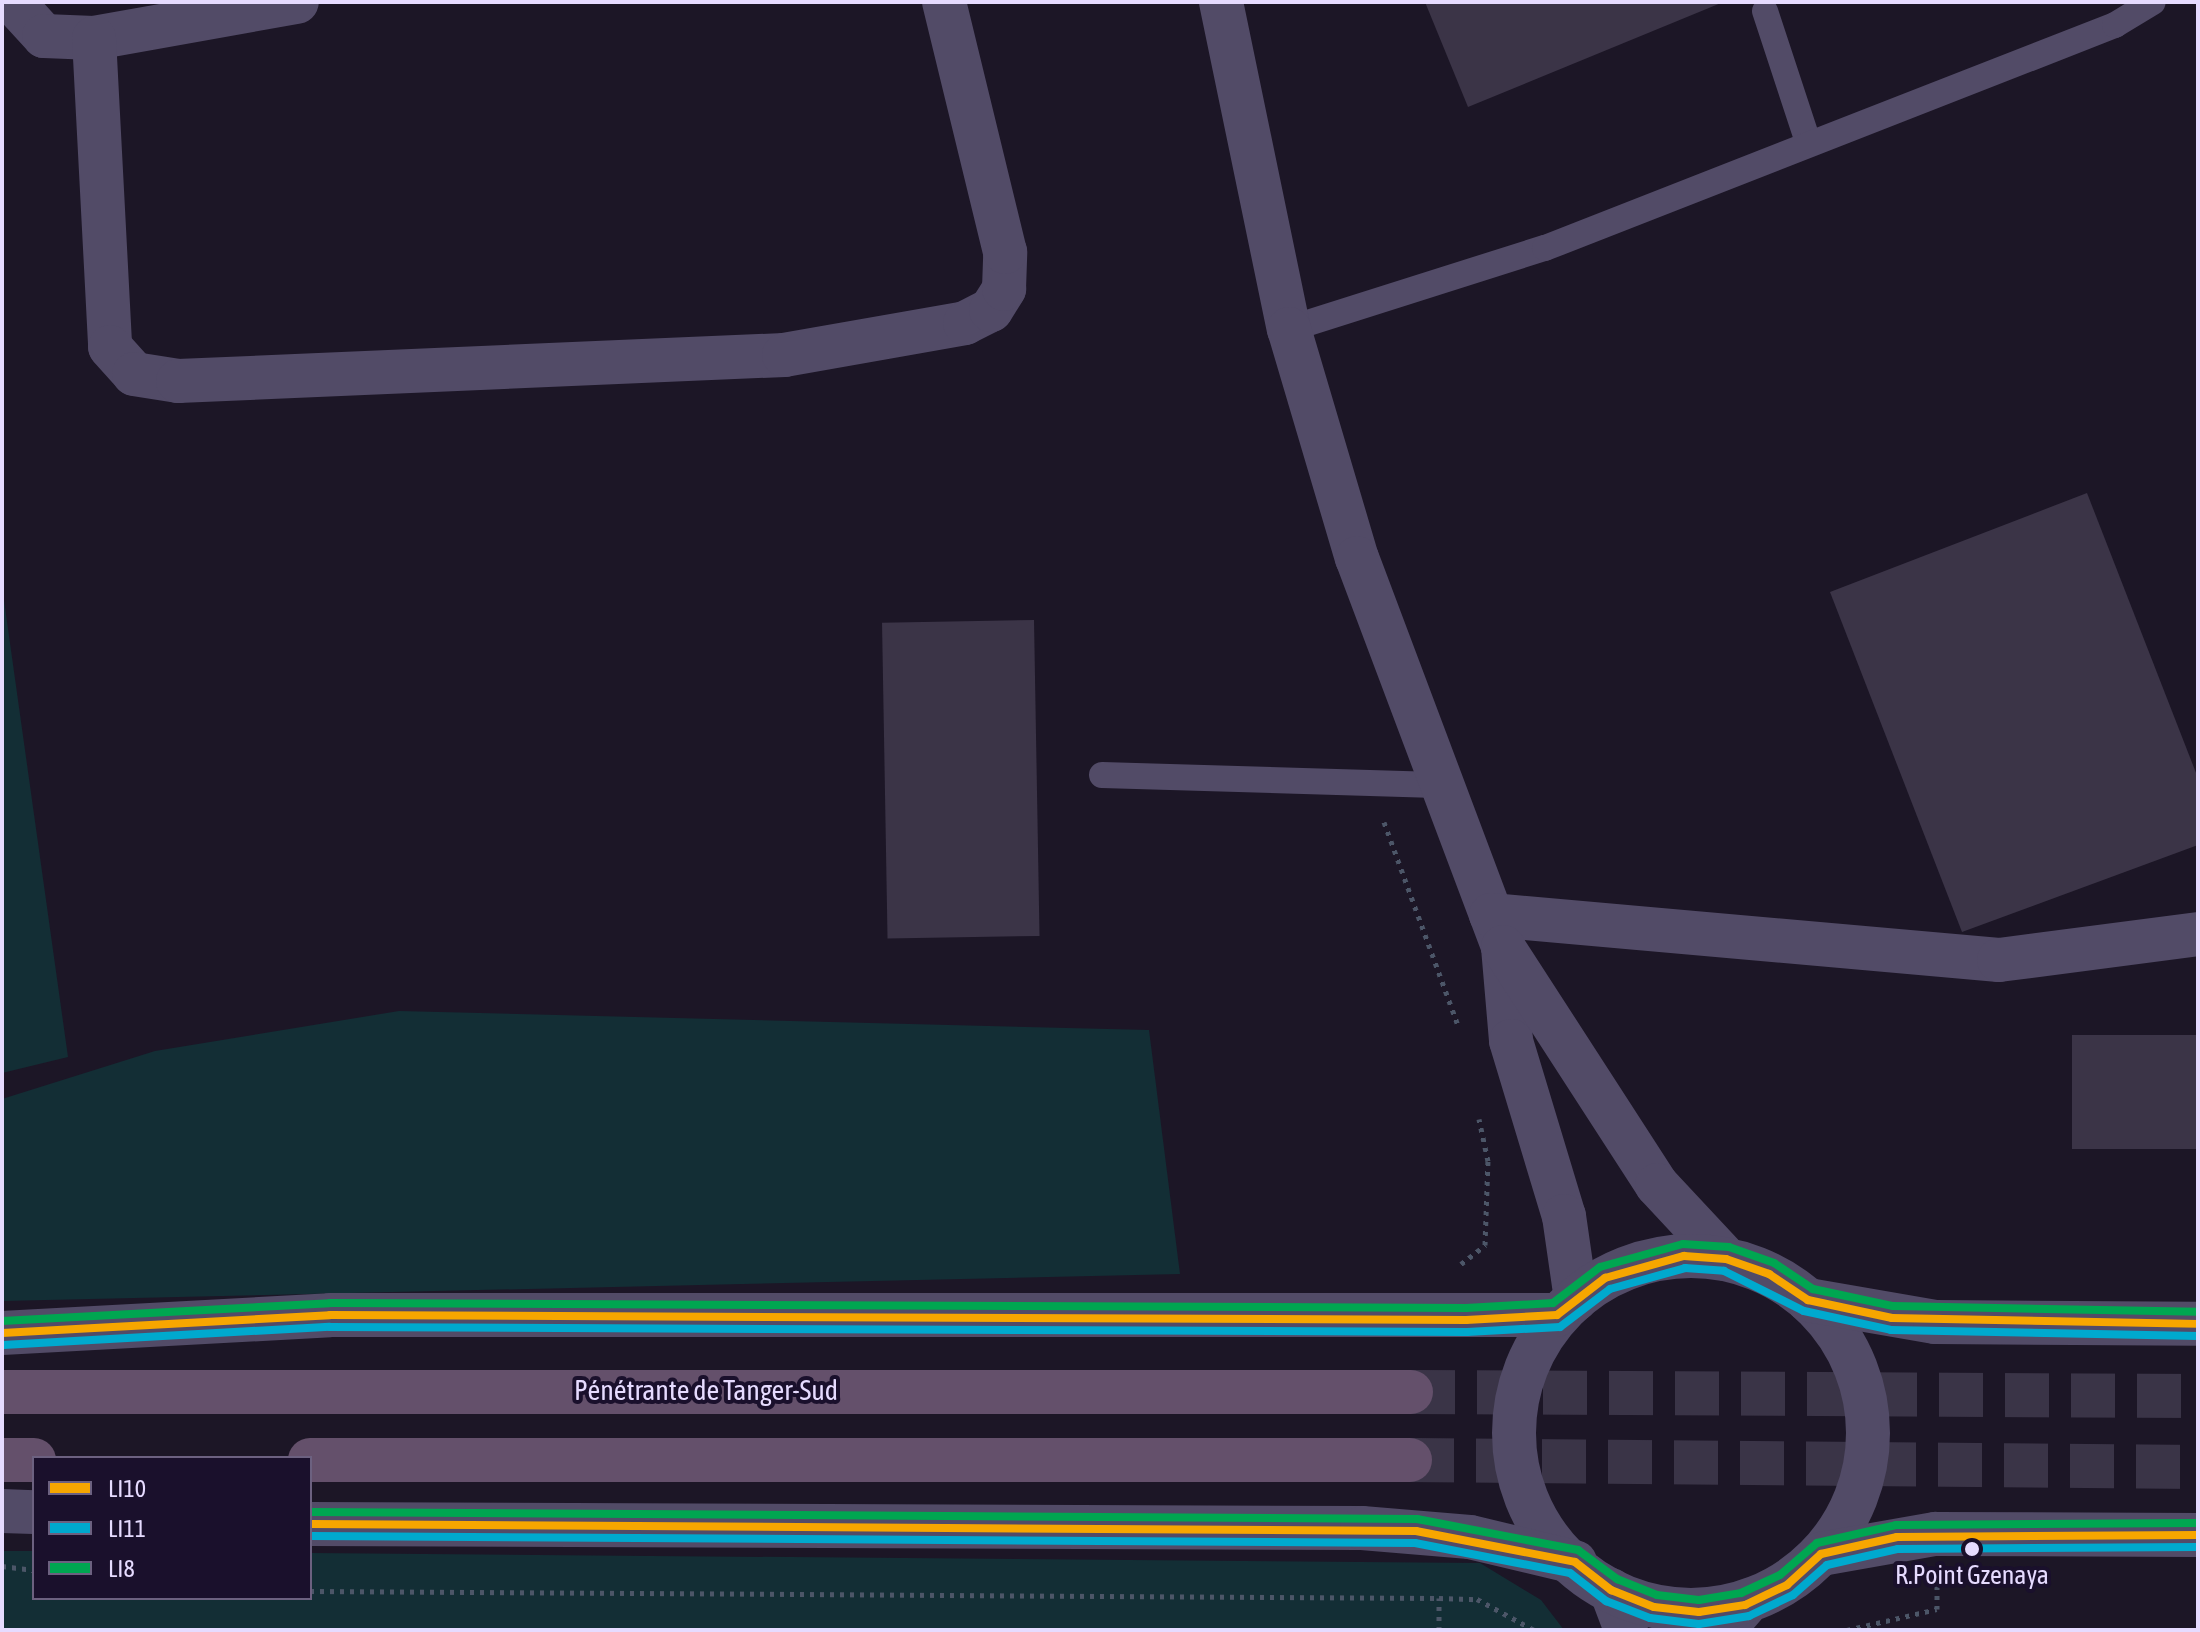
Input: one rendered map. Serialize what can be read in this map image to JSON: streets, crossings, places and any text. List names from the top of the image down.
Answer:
{
  "streets": {
    "highway": ["Pénétrante de Tanger-Sud"]
  },
  "places": ["R.Point Gzenaya"],
  "lines": ["transit line LI8", "transit line LI10", "transit line LI11"],
  "legend": ["LI10", "LI11", "LI8"]
}
